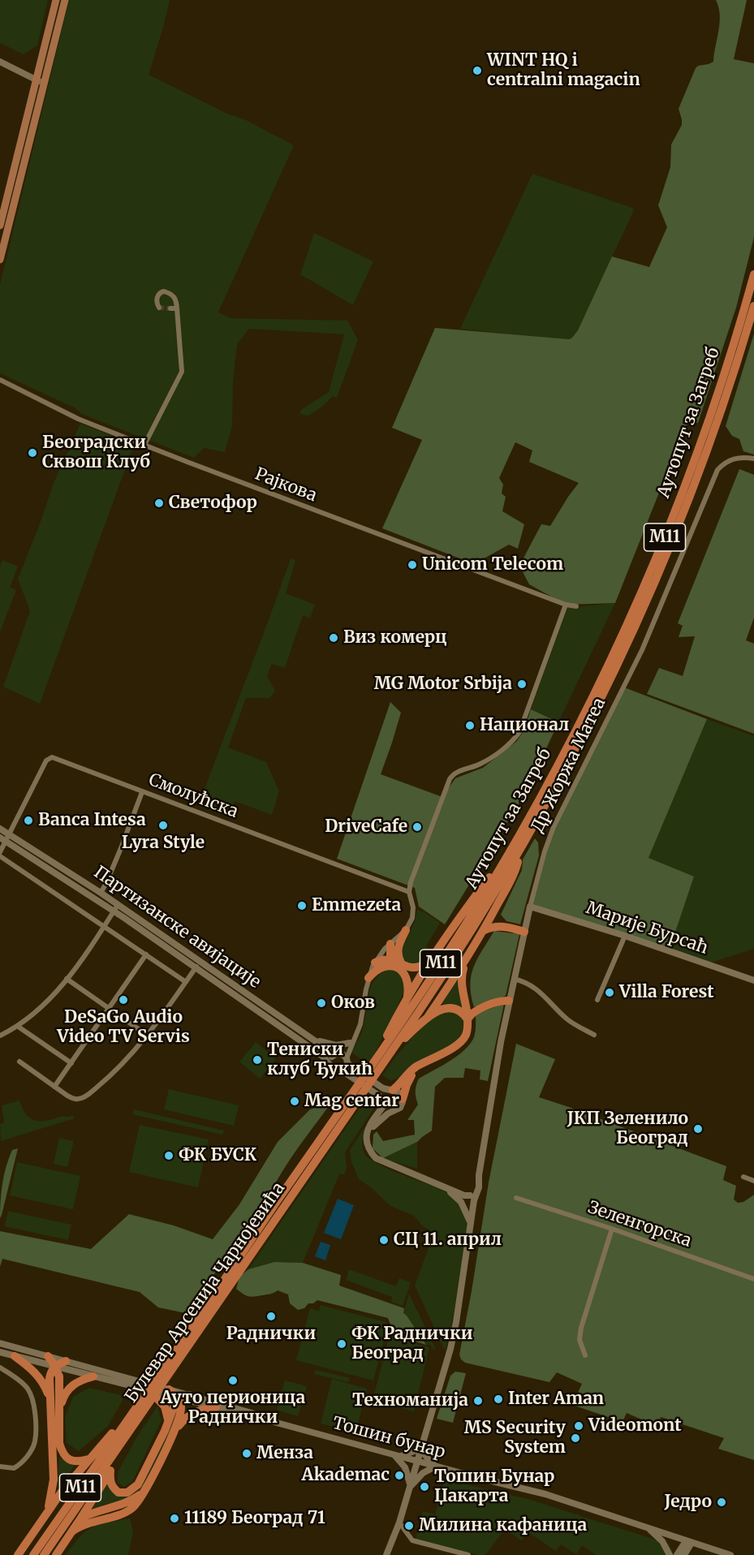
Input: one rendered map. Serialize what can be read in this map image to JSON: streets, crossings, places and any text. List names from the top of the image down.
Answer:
{
  "streets": {
    "highway": ["Аутопут за Загреб", "M11", "Булевар Арсенија Чарнојевића"],
    "main road": [
      "Др Жоржа Матеа",
      "Партизанске авијације",
      "Марије Бурсаћ",
      "Тошин бунар"
    ],
    "street": ["Рајкова", "Смолућска", "Зеленгорска"]
  },
  "crossings": [
    ["Аутопут за Загреб", "Рајкова"],
    ["Аутопут за Загреб", "Смолућска"],
    ["Аутопут за Загреб", "Булевар Арсенија Чарнојевића"],
    ["Др Жоржа Матеа", "Марије Бурсаћ"],
    ["Смолућска", "Партизанске авијације"]
  ],
  "places": [
    "WINT HQ i centralni magacin",
    "Београдски Сквош Клуб",
    "Светофор",
    "Unicom Telecom",
    "Виз комерц",
    "MG Motor Srbija",
    "Национал",
    "Banca Intesa",
    "Lyra Style",
    "DriveCafe",
    "Emmezeta",
    "Villa Forest",
    "DeSaGo Audio Video TV Servis",
    "Оков",
    "Тениски клуб Ђукић",
    "Mag centar",
    "ЈКП Зеленило Београд",
    "ФК БУСК",
    "СЦ 11. април",
    "Раднички",
    "ФК Раднички Београд",
    "Ауто перионица Раднички",
    "Inter Aman",
    "Техноманија",
    "Videomont",
    "MS Security System",
    "Менза",
    "Akademac",
    "Тошин Бунар Џакарта",
    "Једро",
    "11189 Београд 71",
    "Милина кафаница"
  ]
}
